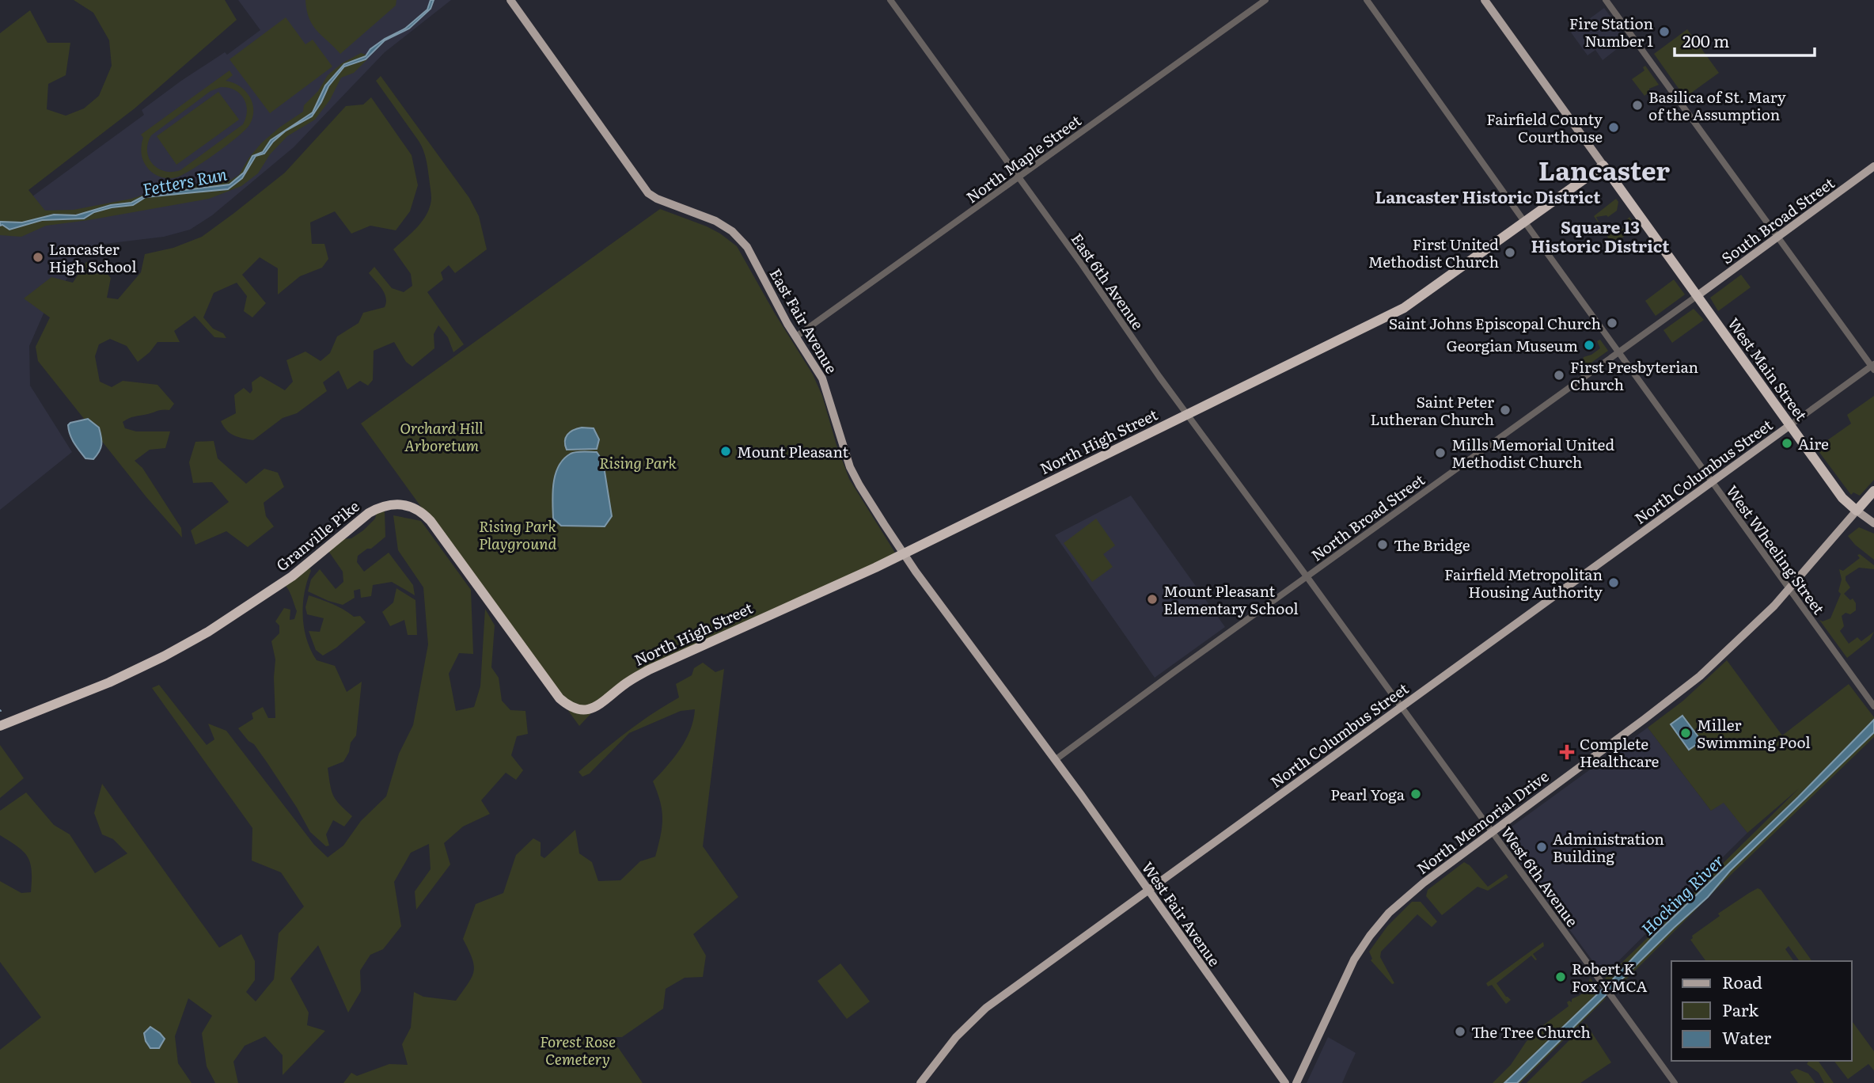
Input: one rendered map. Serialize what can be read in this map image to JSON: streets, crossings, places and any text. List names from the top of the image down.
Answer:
{
  "streets": {
    "highway": ["West Main Street", "North High Street", "Granville Pike"],
    "main road": [
      "South Broad Street",
      "East Fair Avenue",
      "North Columbus Street",
      "North Memorial Drive",
      "West Fair Avenue"
    ],
    "street": [
      "North Maple Street",
      "East 6th Avenue",
      "North Broad Street",
      "West Wheeling Street",
      "West 6th Avenue"
    ]
  },
  "crossings": [
    ["North Maple Street", "East 6th Avenue"],
    ["North Maple Street", "East Fair Avenue"],
    ["South Broad Street", "West Main Street"],
    ["South Broad Street", "North Broad Street"],
    ["East 6th Avenue", "North High Street"],
    ["East 6th Avenue", "North Broad Street"],
    ["East 6th Avenue", "West 6th Avenue"],
    ["East Fair Avenue", "North High Street"],
    ["East Fair Avenue", "North Broad Street"],
    ["East Fair Avenue", "West Fair Avenue"],
    ["West Main Street", "North High Street"],
    ["West Main Street", "North Columbus Street"],
    ["West Main Street", "North Broad Street"],
    ["West Main Street", "North Memorial Drive"],
    ["North High Street", "Granville Pike"],
    ["North High Street", "West Wheeling Street"],
    ["North Columbus Street", "West Wheeling Street"],
    ["North Columbus Street", "West 6th Avenue"],
    ["North Columbus Street", "West Fair Avenue"],
    ["North Broad Street", "West Wheeling Street"],
    ["North Broad Street", "West 6th Avenue"],
    ["North Broad Street", "West Fair Avenue"],
    ["West Wheeling Street", "North Memorial Drive"],
    ["North Memorial Drive", "West 6th Avenue"]
  ],
  "districts": ["Lancaster", "Lancaster Historic District", "Square 13 Historic District"],
  "water": ["Fetters Run", "Hocking River"],
  "parks": [
    "Orchard Hill Arboretum",
    "Rising Park",
    "Rising Park Playground",
    "Forest Rose Cemetery"
  ],
  "places": {
    "other": [
      "Fire Station Number 1",
      "Basilica of St. Mary of the Assumption",
      "Fairfield County Courthouse",
      "First United Methodist Church",
      "Lancaster High School",
      "Saint Johns Episcopal Church",
      "Georgian Museum",
      "First Presbyterian Church",
      "Saint Peter Lutheran Church",
      "Aire",
      "Mount Pleasant",
      "Mills Memorial United Methodist Church",
      "The Bridge",
      "Fairfield Metropolitan Housing Authority",
      "Mount Pleasant Elementary School",
      "Miller Swimming Pool",
      "Pearl Yoga",
      "Administration Building",
      "Robert K Fox YMCA",
      "The Tree Church"
    ],
    "health": ["Complete Healthcare"]
  },
  "legend": ["Road", "Park", "Water"],
  "scale_bar": "200 m"
}
